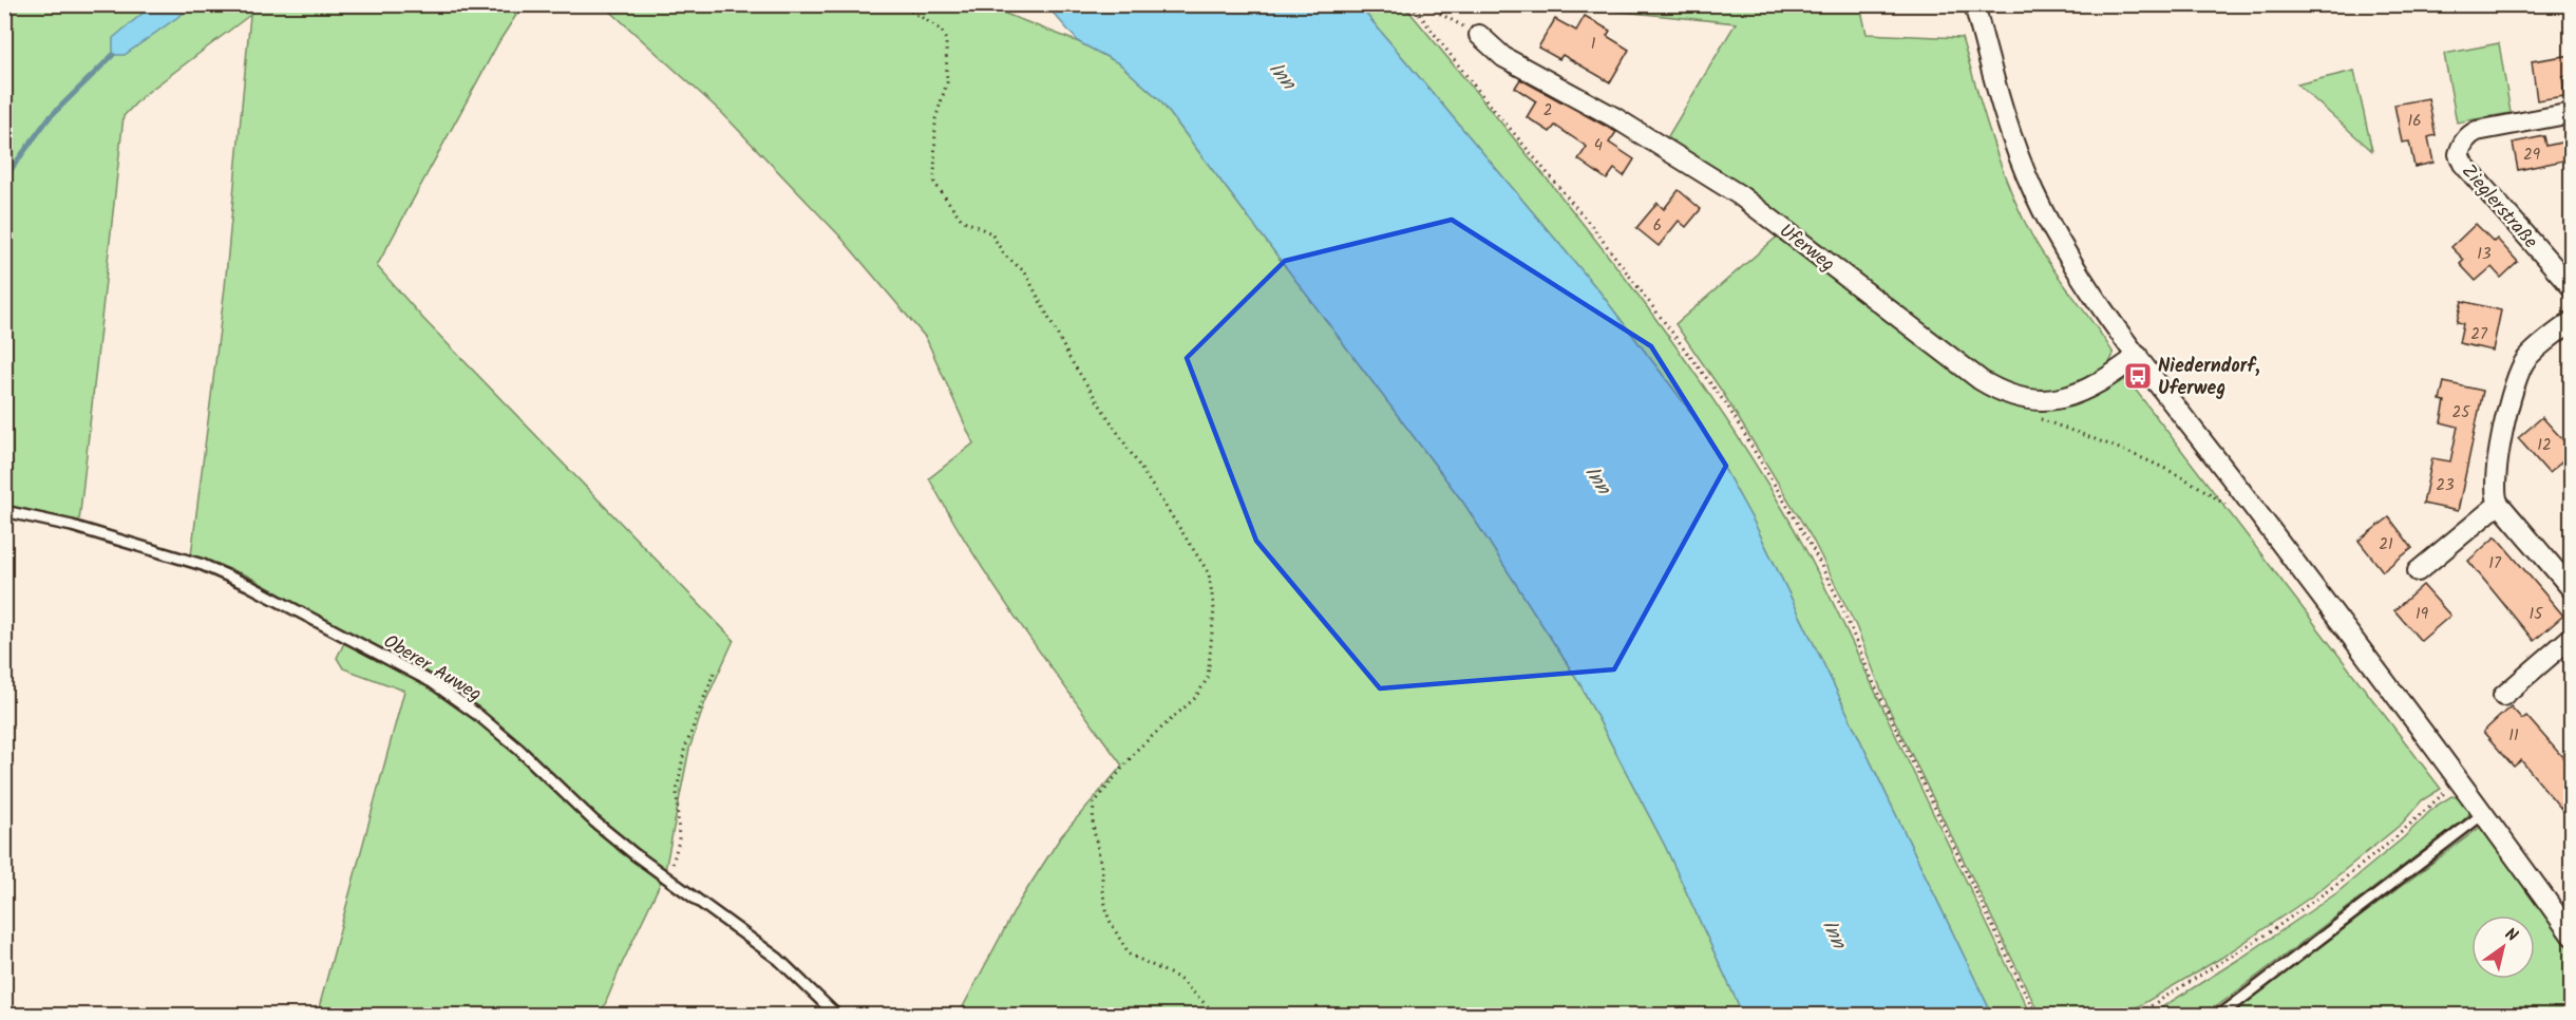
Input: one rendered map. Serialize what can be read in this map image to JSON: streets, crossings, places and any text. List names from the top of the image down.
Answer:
{
  "streets": {
    "street": ["Zieglerstraße", "Uferweg"],
    "lane": ["Oberer Auweg"]
  },
  "water": ["Inn"],
  "places": {
    "bus stop": ["Niederndorf, Uferweg"]
  },
  "house_numbers": [
    "1",
    "2",
    "16",
    "4",
    "29",
    "6",
    "13",
    "27",
    "25",
    "12",
    "23",
    "21",
    "17",
    "19",
    "15",
    "11"
  ],
  "north": "top right"
}
